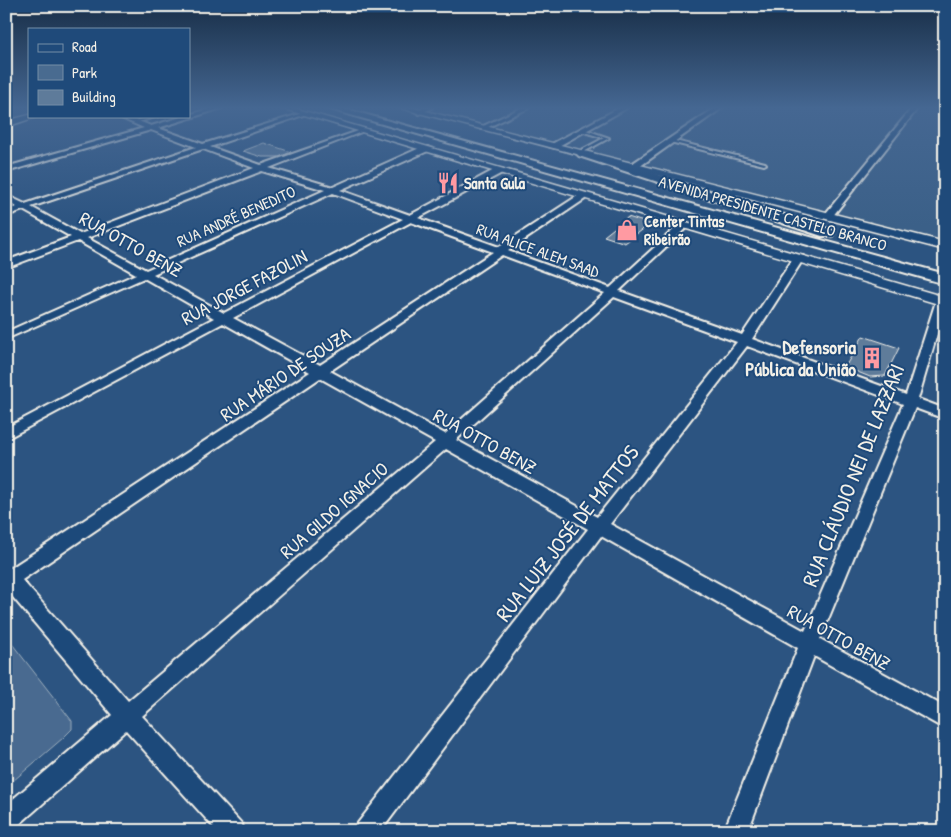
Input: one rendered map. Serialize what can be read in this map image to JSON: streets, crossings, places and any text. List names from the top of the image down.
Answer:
{
  "streets": {
    "main road": ["AVENIDA PRESIDENTE CASTELO BRANCO"],
    "street": [
      "RUA ANDRÉ BENEDITO",
      "RUA OTTO BENZ",
      "RUA ALICE ALEM SAAD",
      "RUA JORGE FAZOLIN",
      "RUA MÁRIO DE SOUZA",
      "RUA CLÁUDIO NEI DE LAZZARI",
      "RUA GILDO IGNACIO",
      "RUA LUIZ JOSÉ DE MATTOS"
    ]
  },
  "crossings": [
    ["AVENIDA PRESIDENTE CASTELO BRANCO", "RUA ANDRÉ BENEDITO"],
    ["AVENIDA PRESIDENTE CASTELO BRANCO", "RUA JORGE FAZOLIN"],
    ["AVENIDA PRESIDENTE CASTELO BRANCO", "RUA MÁRIO DE SOUZA"],
    ["AVENIDA PRESIDENTE CASTELO BRANCO", "RUA CLÁUDIO NEI DE LAZZARI"],
    ["AVENIDA PRESIDENTE CASTELO BRANCO", "RUA GILDO IGNACIO"],
    ["AVENIDA PRESIDENTE CASTELO BRANCO", "RUA LUIZ JOSÉ DE MATTOS"],
    ["RUA ANDRÉ BENEDITO", "RUA OTTO BENZ"],
    ["RUA ANDRÉ BENEDITO", "RUA ALICE ALEM SAAD"],
    ["RUA OTTO BENZ", "RUA JORGE FAZOLIN"],
    ["RUA OTTO BENZ", "RUA MÁRIO DE SOUZA"],
    ["RUA OTTO BENZ", "RUA CLÁUDIO NEI DE LAZZARI"],
    ["RUA OTTO BENZ", "RUA GILDO IGNACIO"],
    ["RUA OTTO BENZ", "RUA LUIZ JOSÉ DE MATTOS"],
    ["RUA ALICE ALEM SAAD", "RUA JORGE FAZOLIN"],
    ["RUA ALICE ALEM SAAD", "RUA MÁRIO DE SOUZA"],
    ["RUA ALICE ALEM SAAD", "RUA CLÁUDIO NEI DE LAZZARI"],
    ["RUA ALICE ALEM SAAD", "RUA GILDO IGNACIO"],
    ["RUA ALICE ALEM SAAD", "RUA LUIZ JOSÉ DE MATTOS"]
  ],
  "places": {
    "restaurant": ["Santa Gula"],
    "shop": ["Center Tintas Ribeirão"],
    "building": ["Defensoria Pública da União"]
  },
  "legend": ["Road", "Park", "Building"]
}
